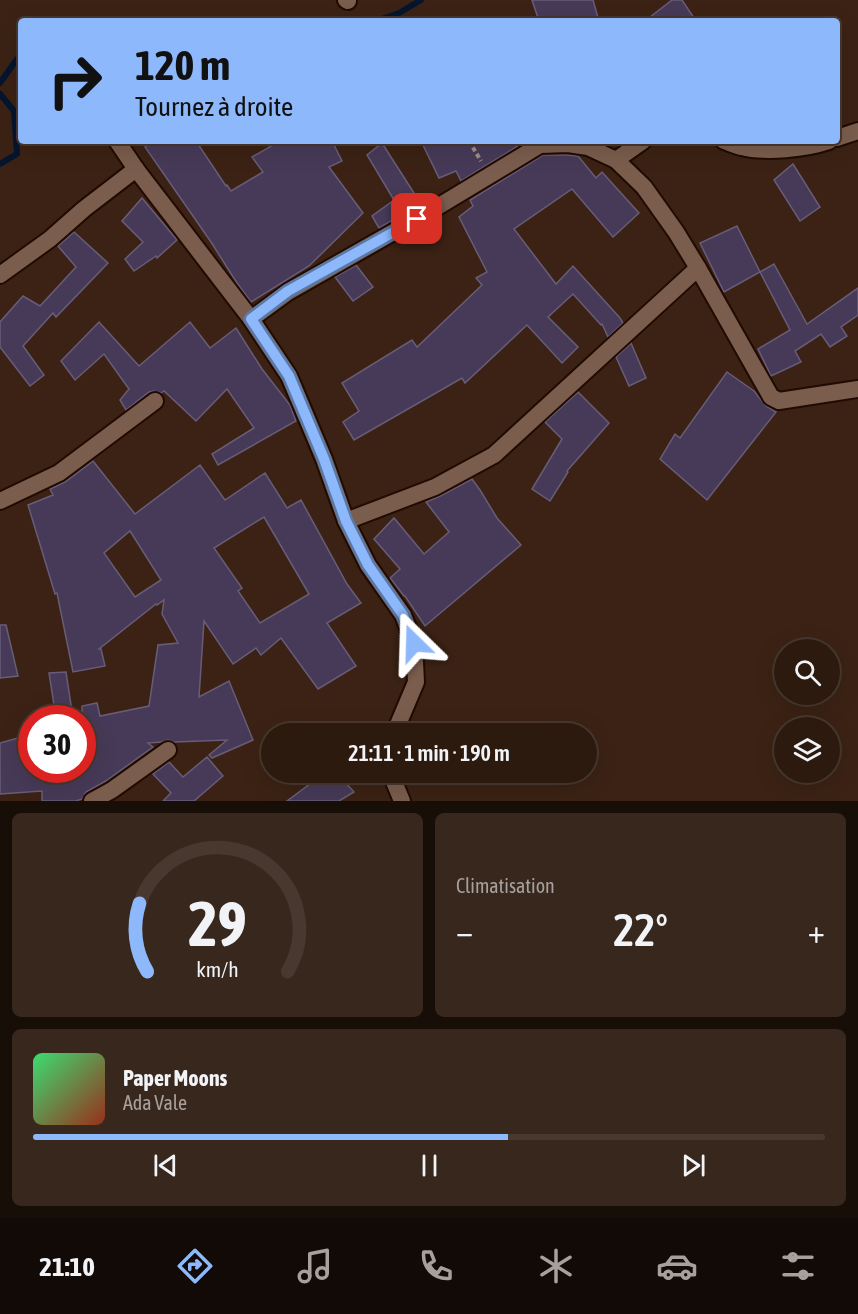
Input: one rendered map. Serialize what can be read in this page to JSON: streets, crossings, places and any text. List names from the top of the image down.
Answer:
{
  "page": {
    "turn": ["120 m", "Tournez à droite"],
    "limit": "30",
    "trip": "21:11 · 1 min · 190 m",
    "tile": "Climatisation",
    "heat": ["−", "22°", "+"],
    "song": ["Paper Moons", "Ada Vale"],
    "tabs": "21:10",
    "gauge": ["29", "km/h"]
  }
}
